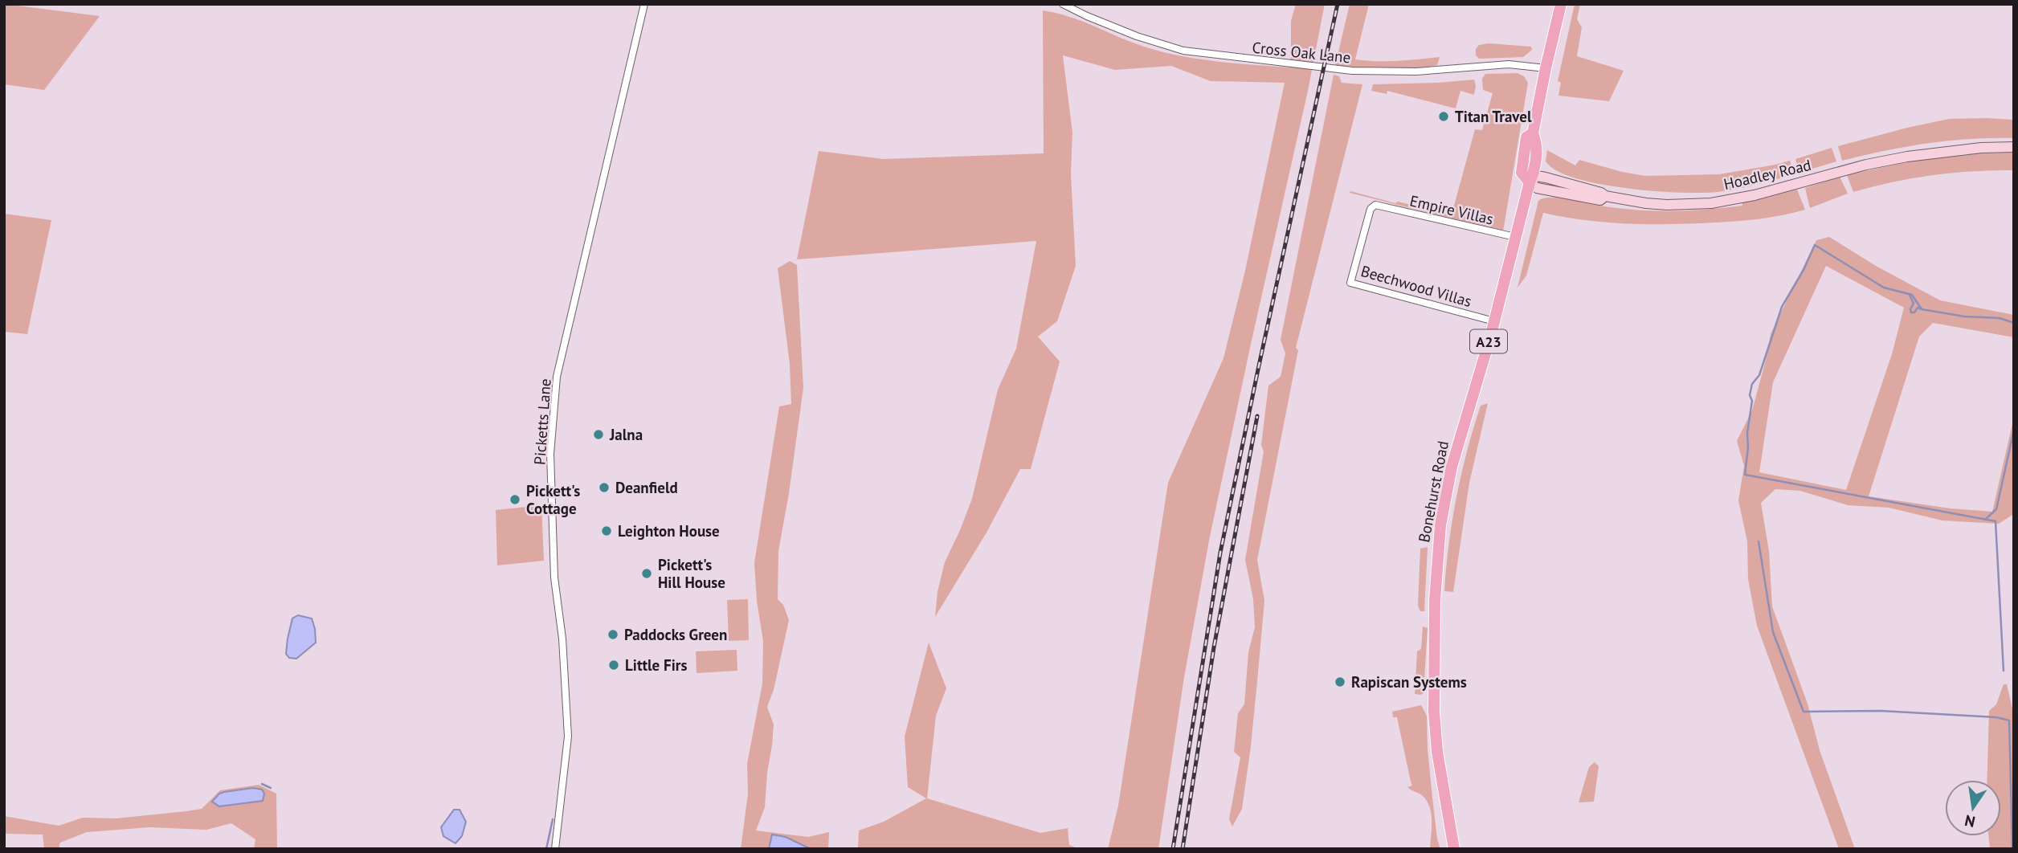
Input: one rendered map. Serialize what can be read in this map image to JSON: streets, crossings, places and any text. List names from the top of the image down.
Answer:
{
  "streets": {
    "main road": ["A23", "Bonehurst Road"],
    "street": [
      "Cross Oak Lane",
      "Hoadley Road",
      "Empire Villas",
      "Beechwood Villas",
      "Picketts Lane"
    ]
  },
  "crossings": [
    ["Cross Oak Lane", "Bonehurst Road"],
    ["Hoadley Road", "Bonehurst Road"],
    ["Empire Villas", "Beechwood Villas"],
    ["Empire Villas", "Bonehurst Road"],
    ["Beechwood Villas", "Bonehurst Road"]
  ],
  "places": [
    "Titan Travel",
    "Jalna",
    "Deanfield",
    "Pickett's Cottage",
    "Leighton House",
    "Pickett's Hill House",
    "Paddocks Green",
    "Little Firs",
    "Rapiscan Systems"
  ],
  "north": "bottom"
}
